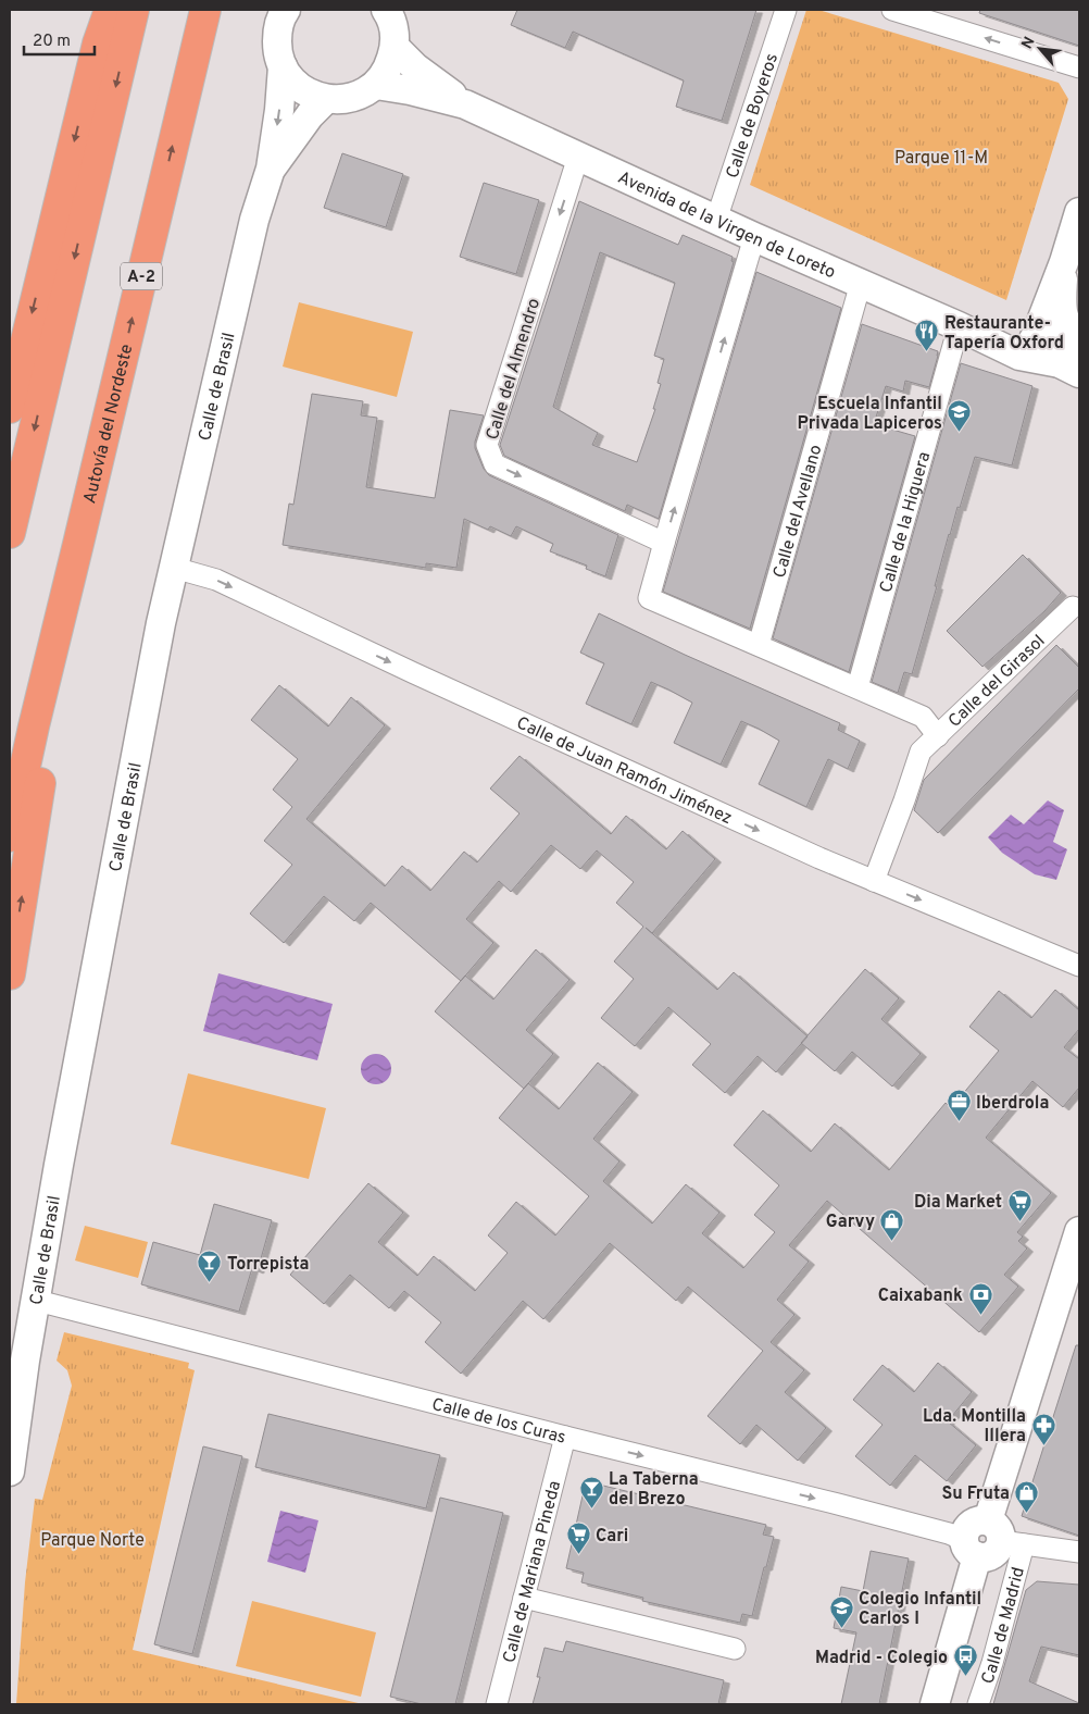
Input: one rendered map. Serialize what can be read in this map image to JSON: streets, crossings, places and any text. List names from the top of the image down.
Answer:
{
  "streets": {
    "highway": ["A-2", "Autovía del Nordeste"],
    "street": [
      "Calle de Boyeros",
      "Avenida de la Virgen de Loreto",
      "Calle del Almendro",
      "Calle de Brasil",
      "Calle del Avellano",
      "Calle de la Higuera",
      "Calle del Girasol",
      "Calle de Juan Ramón Jiménez",
      "Calle de los Curas",
      "Calle de Mariana Pineda",
      "Calle de Madrid"
    ]
  },
  "crossings": [
    ["Calle de Boyeros", "Avenida de la Virgen de Loreto"],
    ["Avenida de la Virgen de Loreto", "Calle del Almendro"],
    ["Avenida de la Virgen de Loreto", "Calle del Avellano"],
    ["Avenida de la Virgen de Loreto", "Calle de la Higuera"],
    ["Calle de Brasil", "Calle de Juan Ramón Jiménez"],
    ["Calle de Brasil", "Calle de los Curas"],
    ["Calle del Girasol", "Calle de Juan Ramón Jiménez"],
    ["Calle de los Curas", "Calle de Mariana Pineda"]
  ],
  "one_way": ["Calle de Juan Ramón Jiménez"],
  "parks": ["Parque 11-M", "Parque Norte"],
  "places": {
    "restaurant": ["Restaurante- Tapería Oxford"],
    "school or university": ["Escuela Infantil Privada Lapiceros", "Colegio Infantil Carlos I"],
    "office": ["Iberdrola"],
    "supermarket": ["Dia Market", "Cari"],
    "shop": ["Garvy", "Su Fruta"],
    "bar": ["Torrepista", "La Taberna del Brezo"],
    "bank": ["Caixabank"],
    "pharmacy": ["Lda. Montilla Illera"],
    "bus stop": ["Madrid - Colegio"]
  },
  "scale_bar": "20 m",
  "north": "top left"
}
